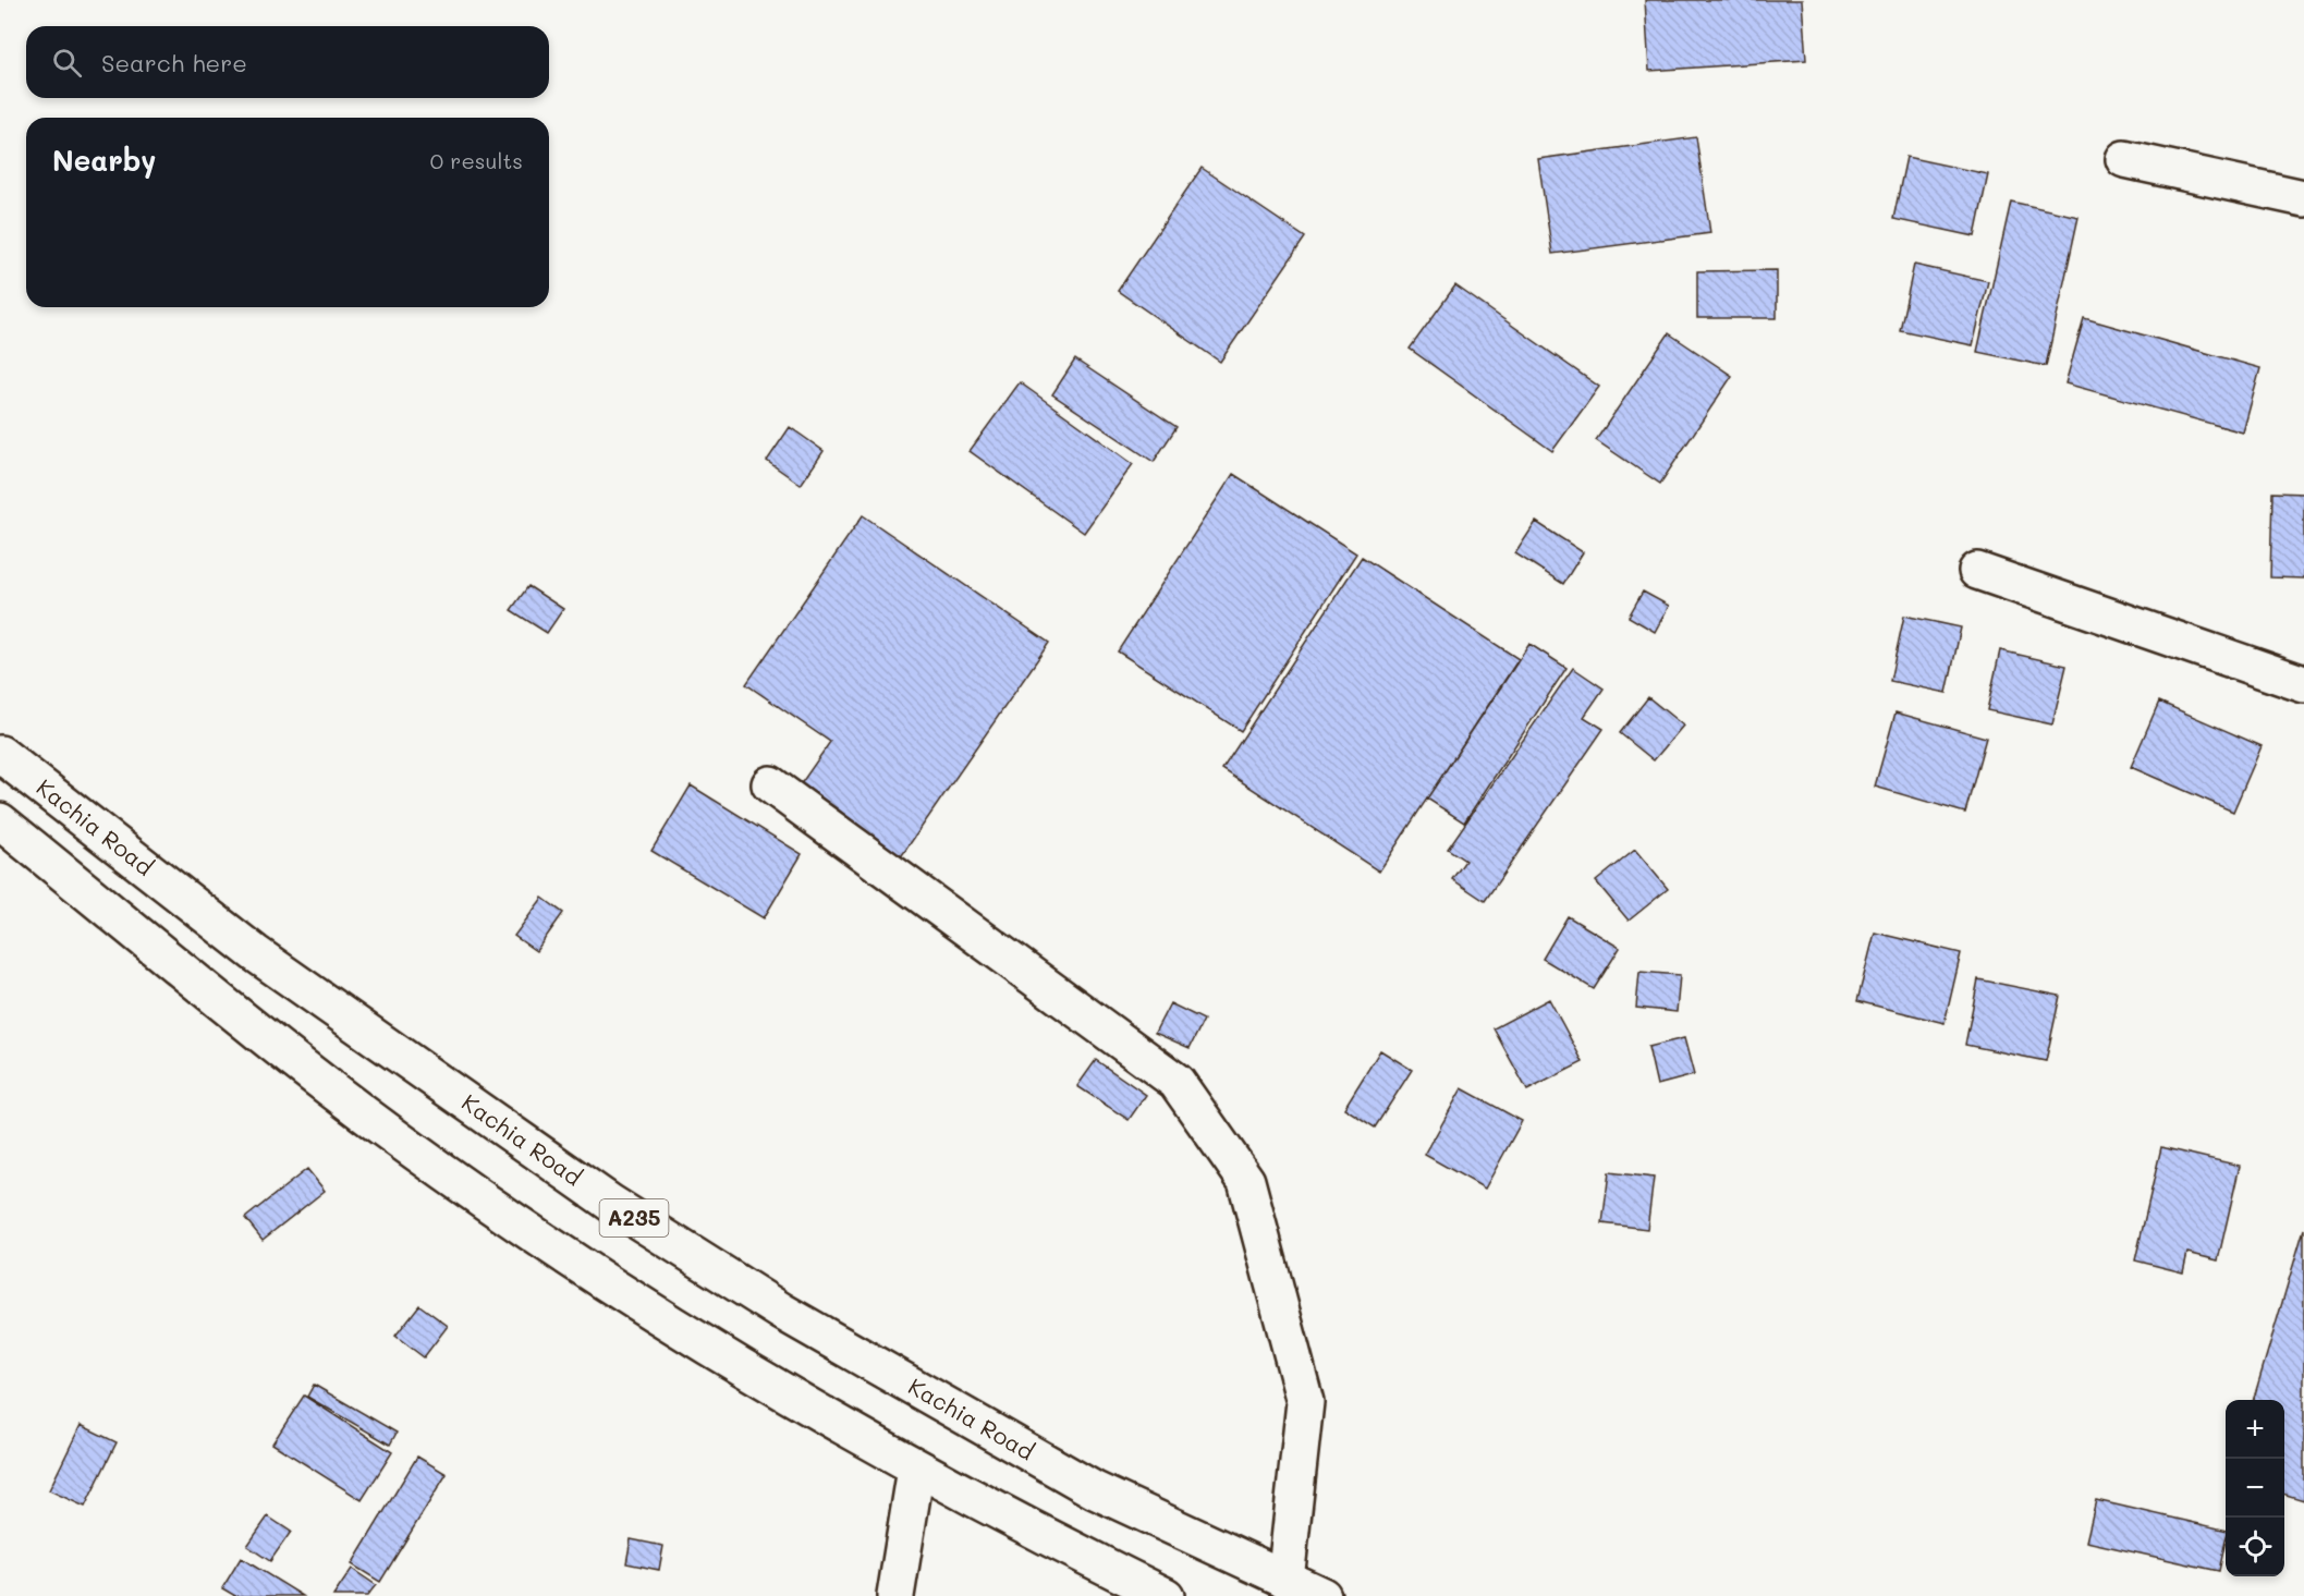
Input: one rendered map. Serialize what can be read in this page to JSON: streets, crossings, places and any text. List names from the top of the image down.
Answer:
{
  "streets": {
    "main road": ["Kachia Road", "A235"]
  },
  "page": {
    "search": "Search here",
    "heading": ["Nearby", "0 results"],
    "map_buttons": ["+", "−"]
  }
}
